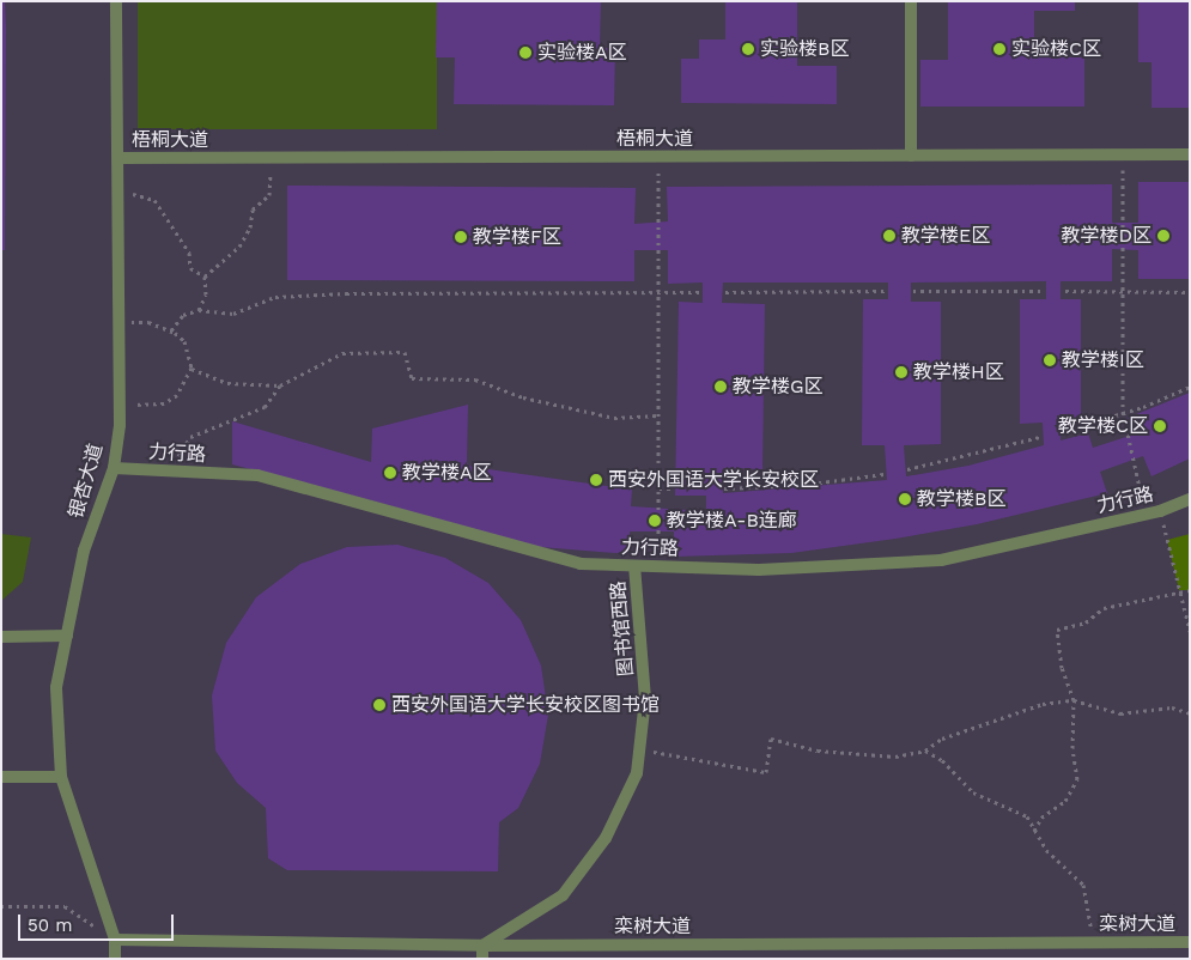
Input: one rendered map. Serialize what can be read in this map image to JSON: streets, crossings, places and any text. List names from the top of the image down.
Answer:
{
  "streets": {
    "street": [
      "梧桐大道",
      "力行路",
      "银杏大道",
      "图书馆西路",
      "栾树大道"
    ]
  },
  "crossings": [
    ["梧桐大道", "银杏大道"],
    ["力行路", "银杏大道"],
    ["力行路", "图书馆西路"],
    ["银杏大道", "栾树大道"],
    ["图书馆西路", "栾树大道"]
  ],
  "places": [
    "实验楼B区",
    "实验楼C区",
    "实验楼A区",
    "教学楼E区",
    "教学楼D区",
    "教学楼F区",
    "教学楼I区",
    "教学楼H区",
    "教学楼G区",
    "教学楼C区",
    "教学楼A区",
    "西安外国语大学长安校区",
    "教学楼B区",
    "教学楼A-B连廊",
    "西安外国语大学长安校区图书馆"
  ],
  "scale_bar": "50 m"
}
